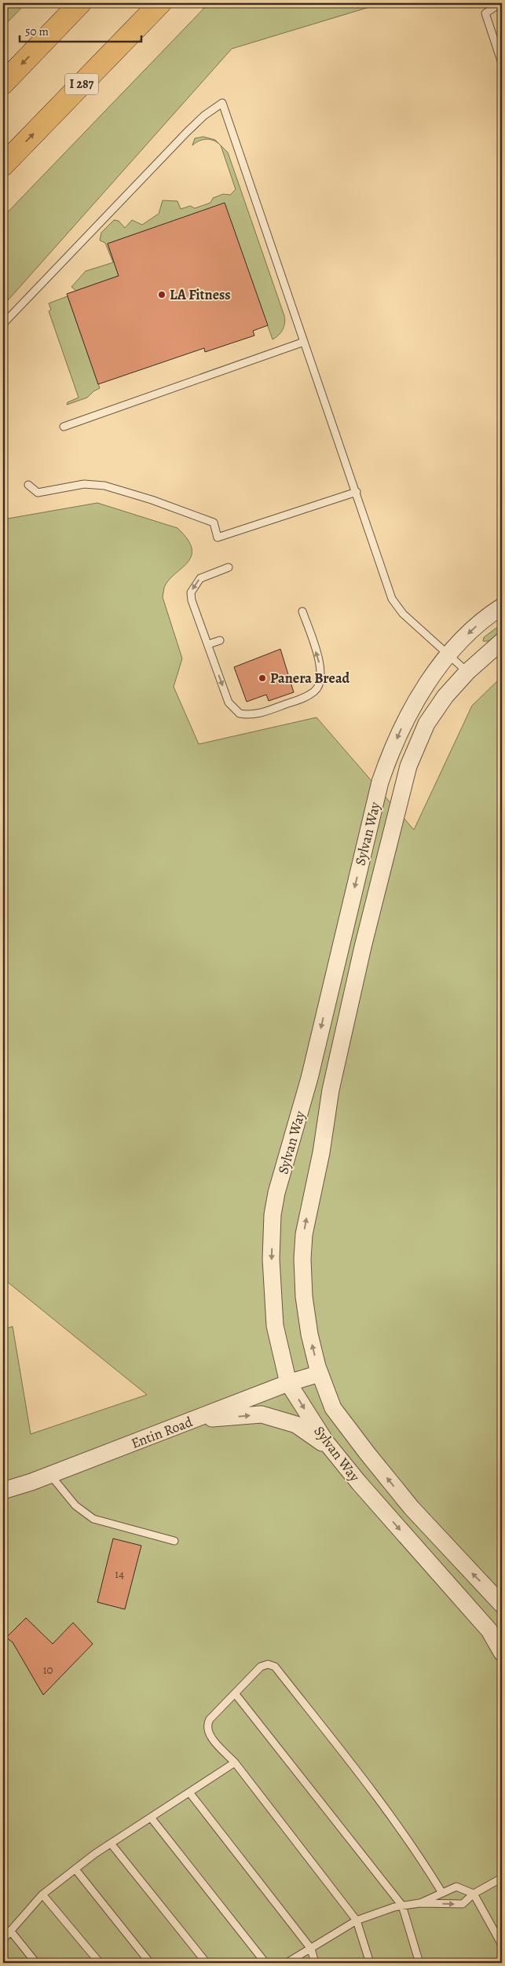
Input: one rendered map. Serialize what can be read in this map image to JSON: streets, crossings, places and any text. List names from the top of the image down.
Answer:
{
  "streets": {
    "highway": ["I 287"],
    "street": ["Sylvan Way", "Entin Road"]
  },
  "crossings": [
    ["Sylvan Way", "Entin Road"]
  ],
  "places": ["LA Fitness", "Panera Bread"],
  "house_numbers": ["14", "10"],
  "scale_bar": "50 m"
}
